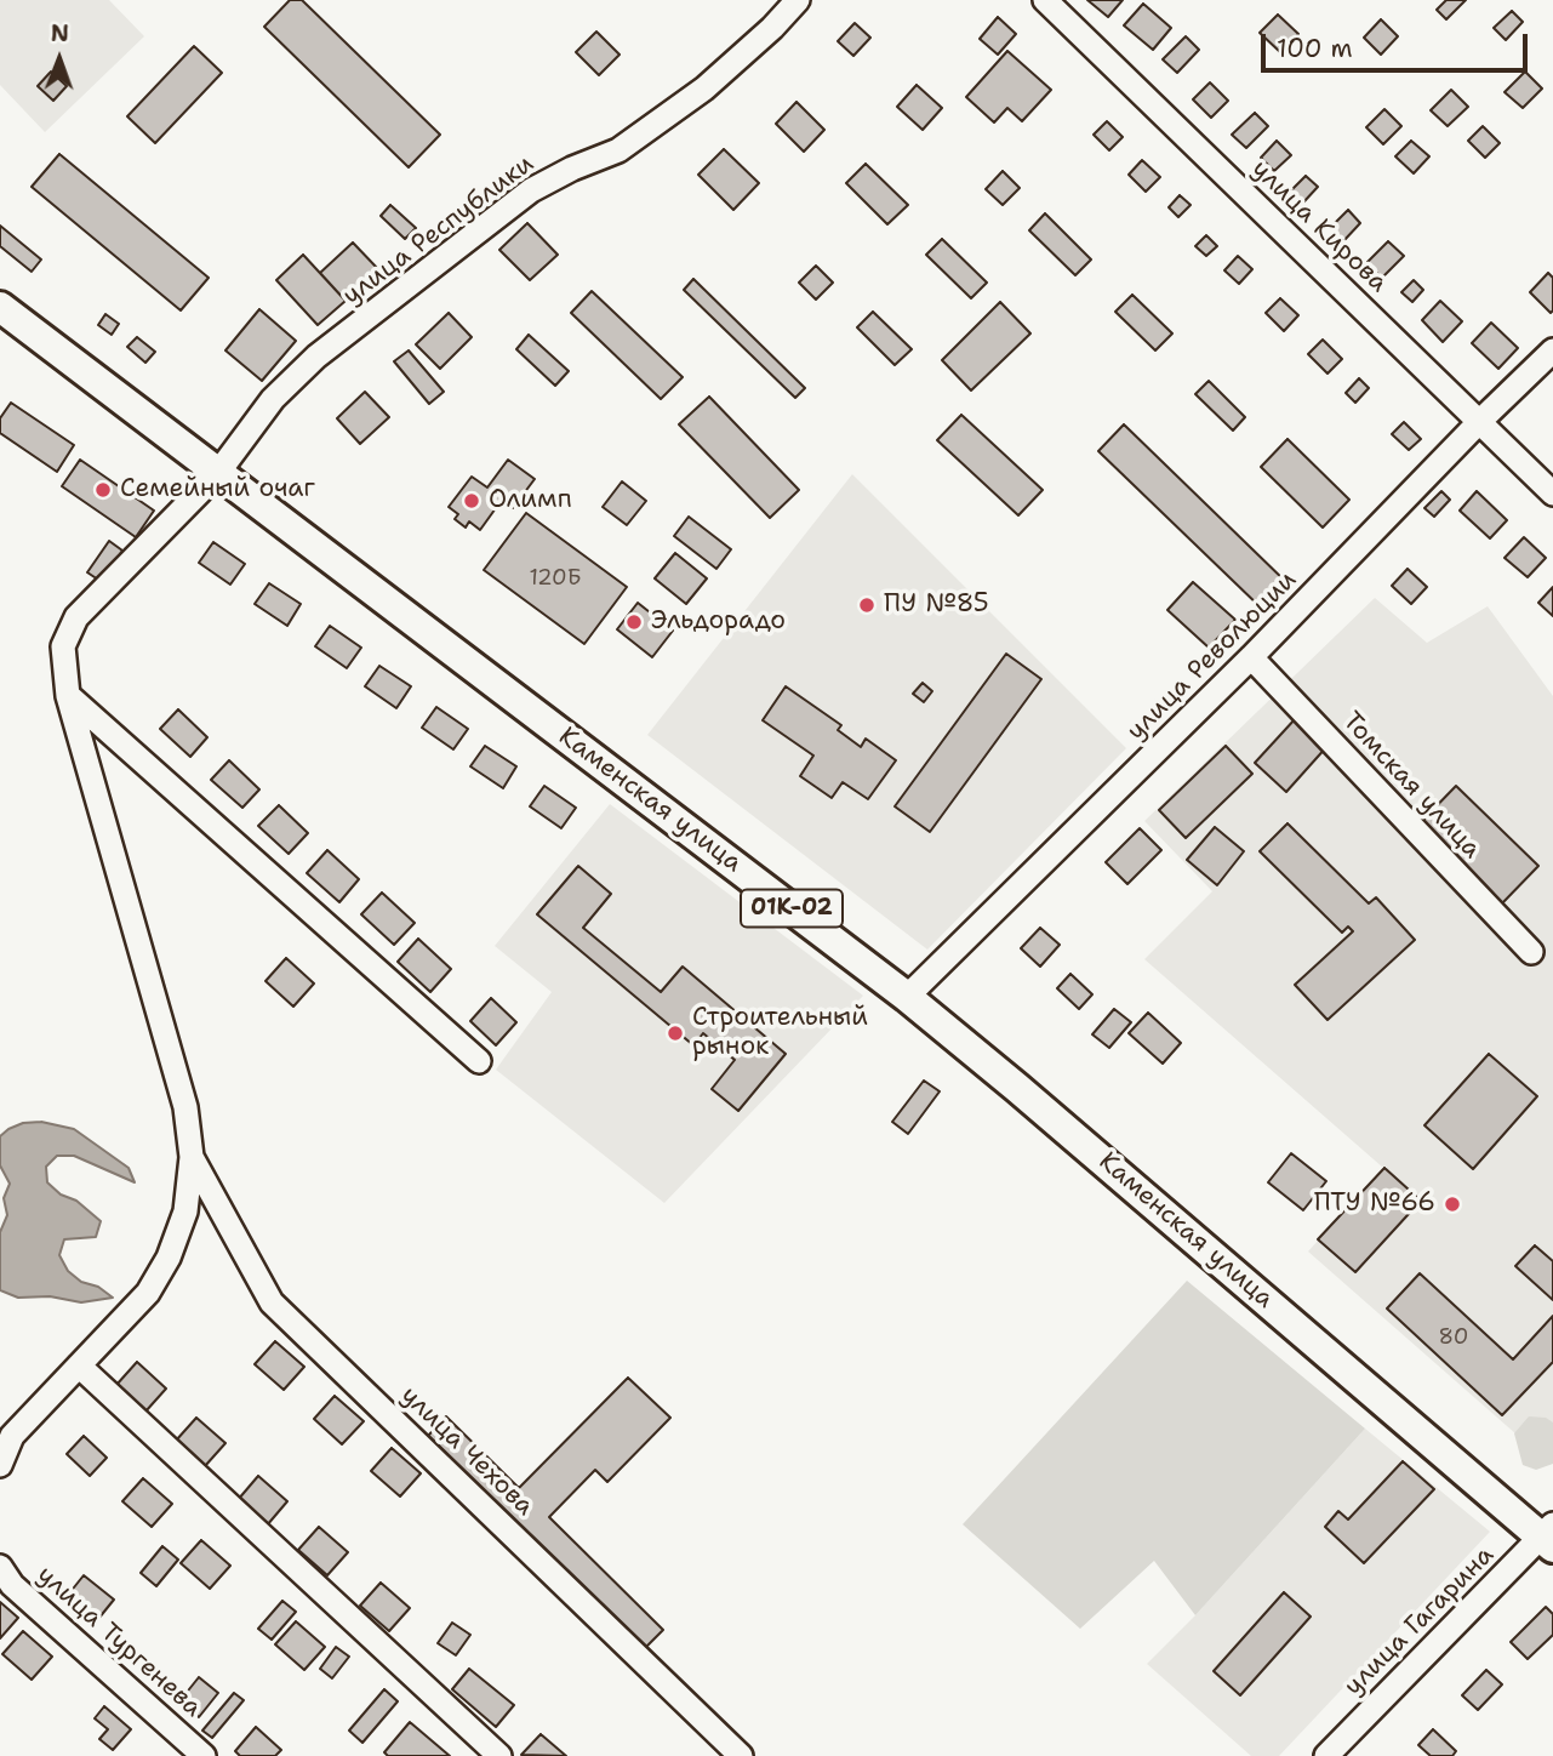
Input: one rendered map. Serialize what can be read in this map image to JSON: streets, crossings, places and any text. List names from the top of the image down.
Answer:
{
  "streets": {
    "main road": ["Каменская улица", "01К-02"],
    "street": [
      "улица Кирова",
      "улица Республики",
      "улица Революции",
      "Томская улица",
      "улица Чехова",
      "улица Гагарина",
      "улица Тургенева"
    ]
  },
  "crossings": [
    ["улица Кирова", "улица Революции"],
    ["улица Республики", "Каменская улица"],
    ["улица Республики", "улица Чехова"],
    ["улица Революции", "Томская улица"],
    ["улица Революции", "Каменская улица"],
    ["Каменская улица", "улица Гагарина"]
  ],
  "places": [
    "Семейный очаг",
    "Олимп",
    "ПУ №85",
    "Эльдорадо",
    "Строительный рынок",
    "ПТУ №66"
  ],
  "house_numbers": ["120Б", "80"],
  "scale_bar": "100 m",
  "north": "top"
}
